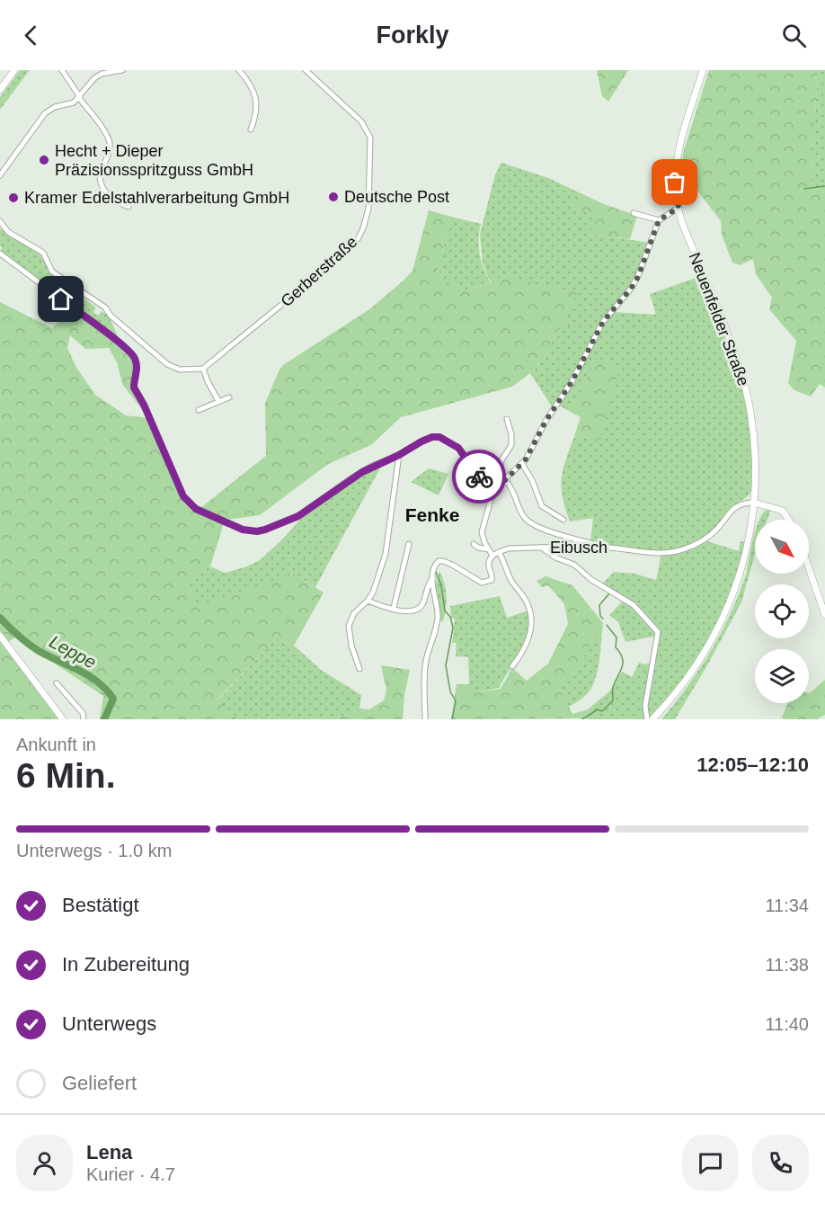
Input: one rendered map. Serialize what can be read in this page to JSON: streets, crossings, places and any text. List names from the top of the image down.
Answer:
{
  "streets": {
    "main road": ["Neuenfelder Straße"],
    "street": ["Gerberstraße", "Eibusch"]
  },
  "crossings": [
    ["Neuenfelder Straße", "Eibusch"]
  ],
  "districts": ["Fenke"],
  "water": ["Leppe"],
  "places": ["Hecht + Dieper Präzisionsspritzguss GmbH", "Deutsche Post", "Kramer Edelstahlverarbeitung GmbH"],
  "north": "bottom right",
  "page": {
    "header": "Forkly",
    "heading": ["6 Min.", "Ankunft in", "12:05–12:10"],
    "panel": ["Lena", "Kurier · 4.7"],
    "bar": "Unterwegs · 1.0 km",
    "list": [
      ["Bestätigt", "11:34"],
      ["In Zubereitung", "11:38"],
      ["Unterwegs", "11:40"],
      "Geliefert"
    ]
  }
}
